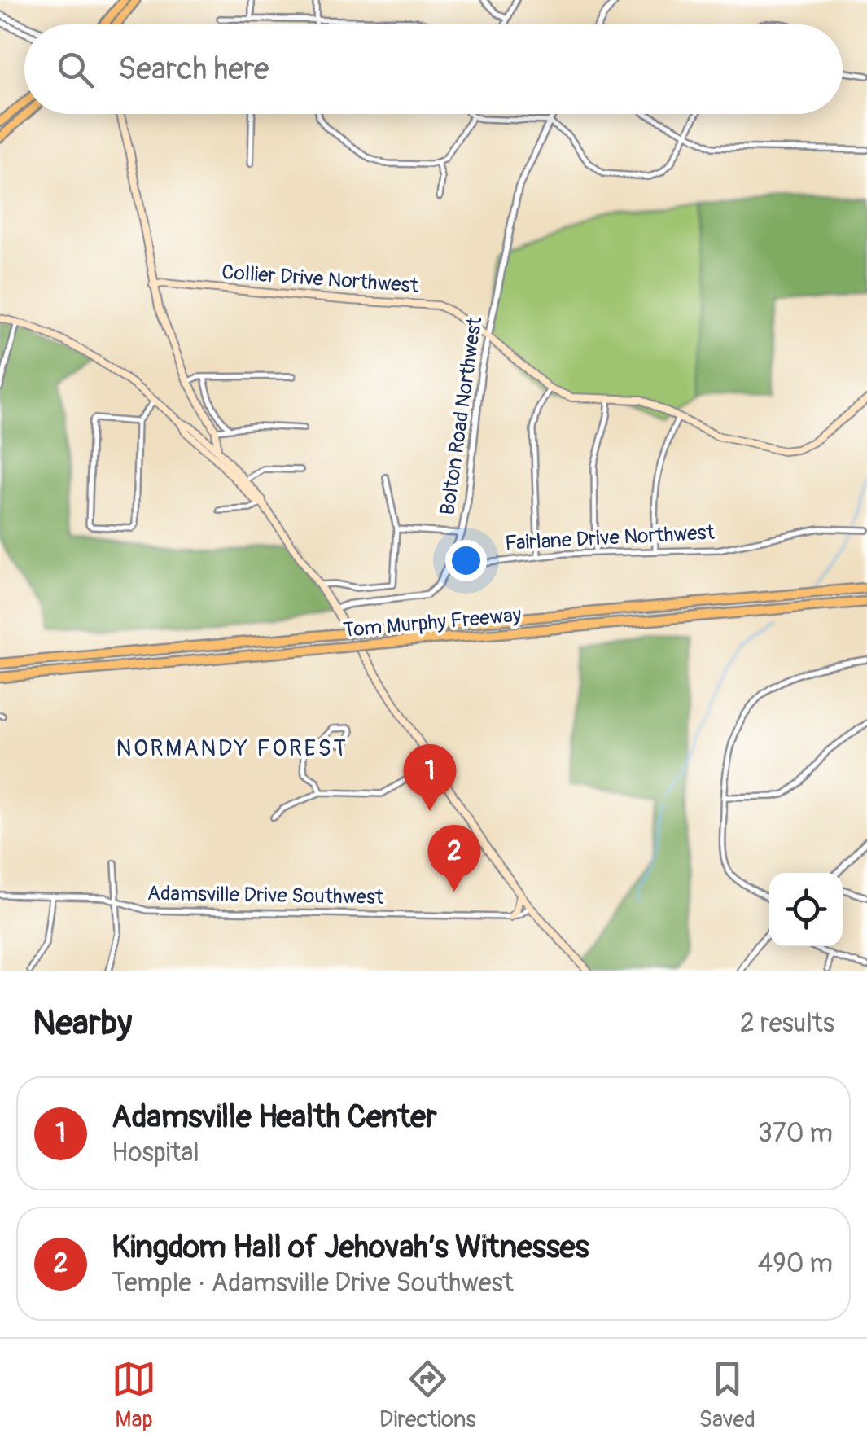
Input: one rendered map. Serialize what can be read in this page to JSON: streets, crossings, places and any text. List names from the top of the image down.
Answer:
{
  "streets": {
    "highway": ["Tom Murphy Freeway"],
    "main road": ["Collier Drive Northwest"],
    "street": ["Bolton Road Northwest", "Fairlane Drive Northwest", "Adamsville Drive Southwest"]
  },
  "crossings": [
    ["Collier Drive Northwest", "Bolton Road Northwest"],
    ["Bolton Road Northwest", "Fairlane Drive Northwest"]
  ],
  "districts": ["NORMANDY FOREST"],
  "page": {
    "search": "Search here",
    "pins": ["1", "2"],
    "heading": ["Nearby", "2 results"],
    "list": [
      {
        "mark": "1",
        "name": "Adamsville Health Center",
        "note": "Hospital",
        "value": "370 m"
      },
      {
        "mark": "2",
        "name": "Kingdom Hall of Jehovah’s Witnesses",
        "note": "Temple · Adamsville Drive Southwest",
        "value": "490 m"
      }
    ],
    "nav": ["Map", "Directions", "Saved"]
  }
}
